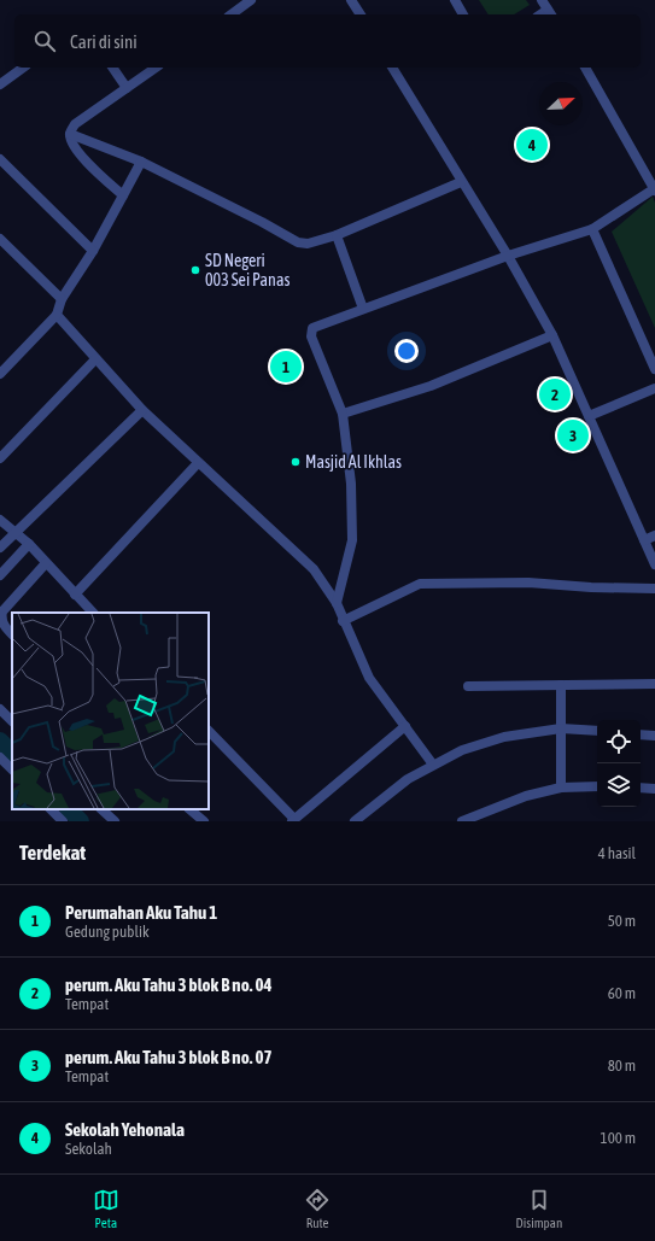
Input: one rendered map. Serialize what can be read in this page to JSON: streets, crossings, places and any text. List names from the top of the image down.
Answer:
{
  "places": ["SD Negeri 003 Sei Panas", "Masjid Al Ikhlas"],
  "north": "top right",
  "page": {
    "search": "Cari di sini",
    "pins": [
      "4",
      "1",
      "2",
      "3"
    ],
    "heading": ["Terdekat", "4 hasil"],
    "list": [
      {
        "mark": "1",
        "name": "Perumahan Aku Tahu 1",
        "note": "Gedung publik",
        "value": "50 m"
      },
      {
        "mark": "2",
        "name": "perum. Aku Tahu 3 blok B no. 04",
        "note": "Tempat",
        "value": "60 m"
      },
      {
        "mark": "3",
        "name": "perum. Aku Tahu 3 blok B no. 07",
        "note": "Tempat",
        "value": "80 m"
      },
      {
        "mark": "4",
        "name": "Sekolah Yehonala",
        "note": "Sekolah",
        "value": "100 m"
      }
    ],
    "nav": ["Peta", "Rute", "Disimpan"]
  }
}
